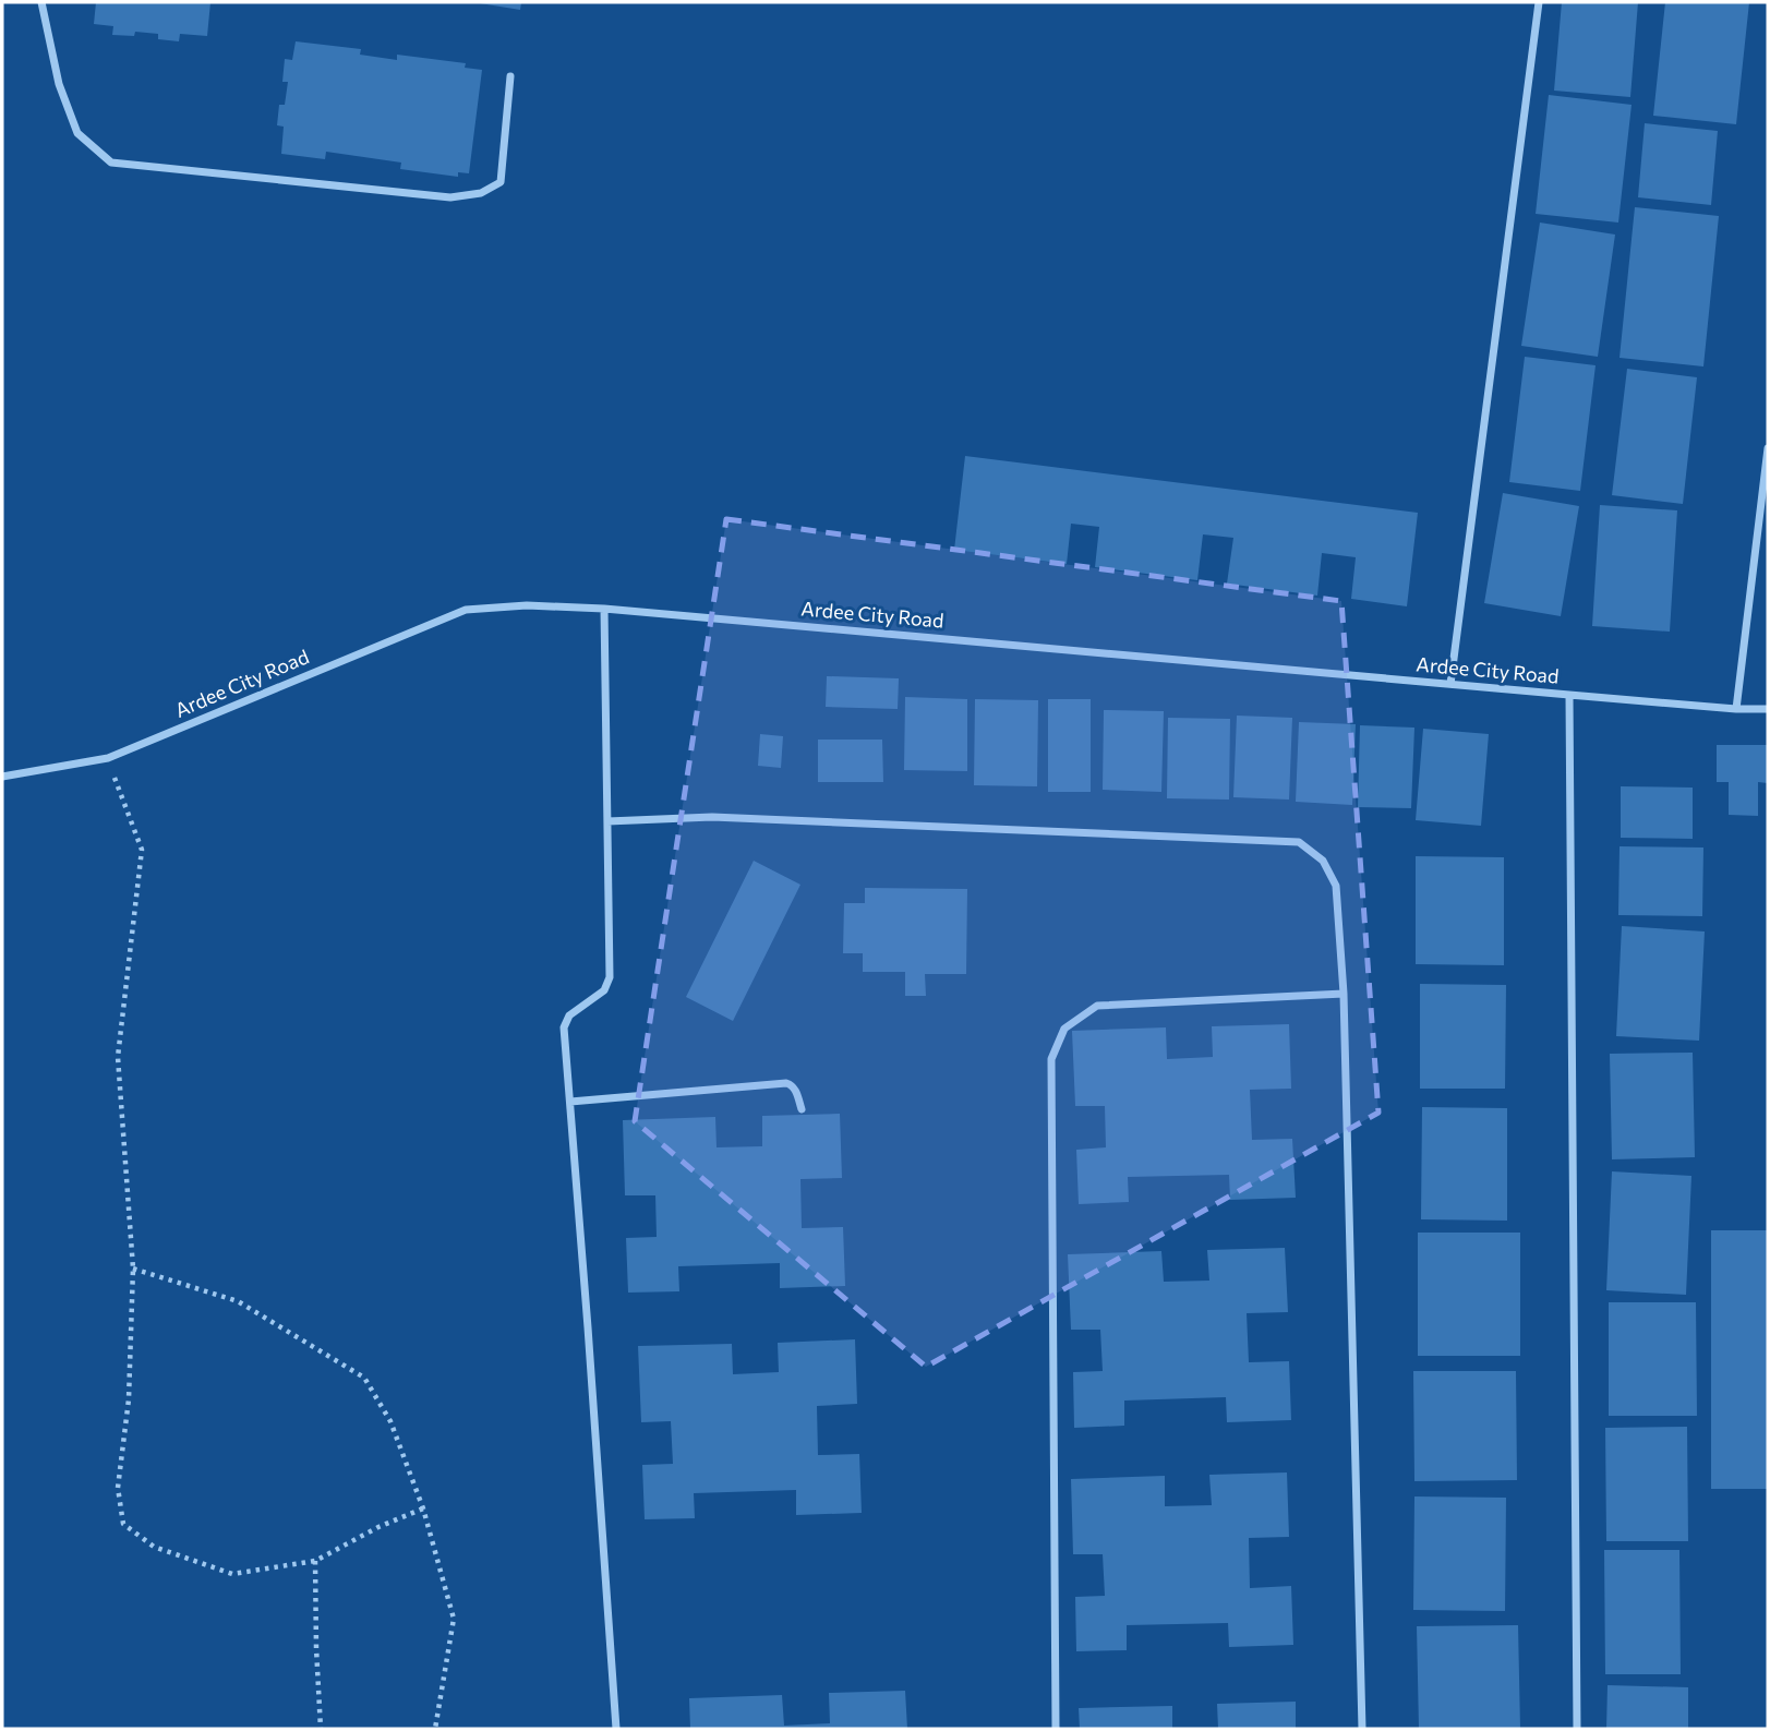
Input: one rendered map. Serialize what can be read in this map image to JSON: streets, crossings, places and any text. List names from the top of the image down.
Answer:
{
  "streets": {
    "street": ["Ardee City Road"]
  }
}
